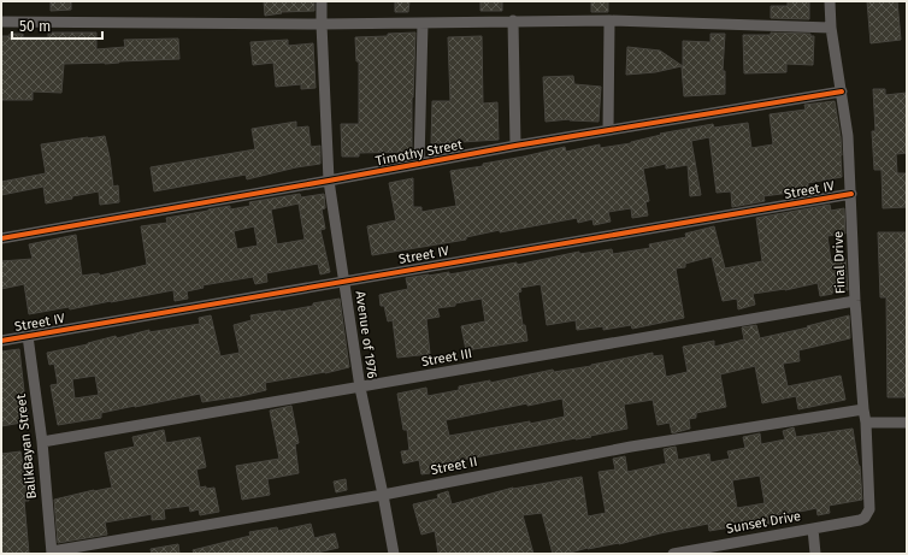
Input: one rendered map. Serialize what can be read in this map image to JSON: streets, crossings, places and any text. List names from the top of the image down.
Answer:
{
  "streets": {
    "street": [
      "Timothy Street",
      "Street IV",
      "Final Drive",
      "Avenue of 1976",
      "Street III",
      "BalikBayan Street",
      "Street II",
      "Sunset Drive"
    ]
  },
  "crossings": [
    ["Timothy Street", "Final Drive"],
    ["Timothy Street", "Avenue of 1976"],
    ["Street IV", "Final Drive"],
    ["Street IV", "Avenue of 1976"],
    ["Street IV", "BalikBayan Street"],
    ["Final Drive", "Street III"],
    ["Final Drive", "Street II"],
    ["Final Drive", "Sunset Drive"],
    ["Avenue of 1976", "Street III"],
    ["Avenue of 1976", "Street II"],
    ["Street III", "BalikBayan Street"],
    ["BalikBayan Street", "Street II"]
  ],
  "scale_bar": "50 m"
}
